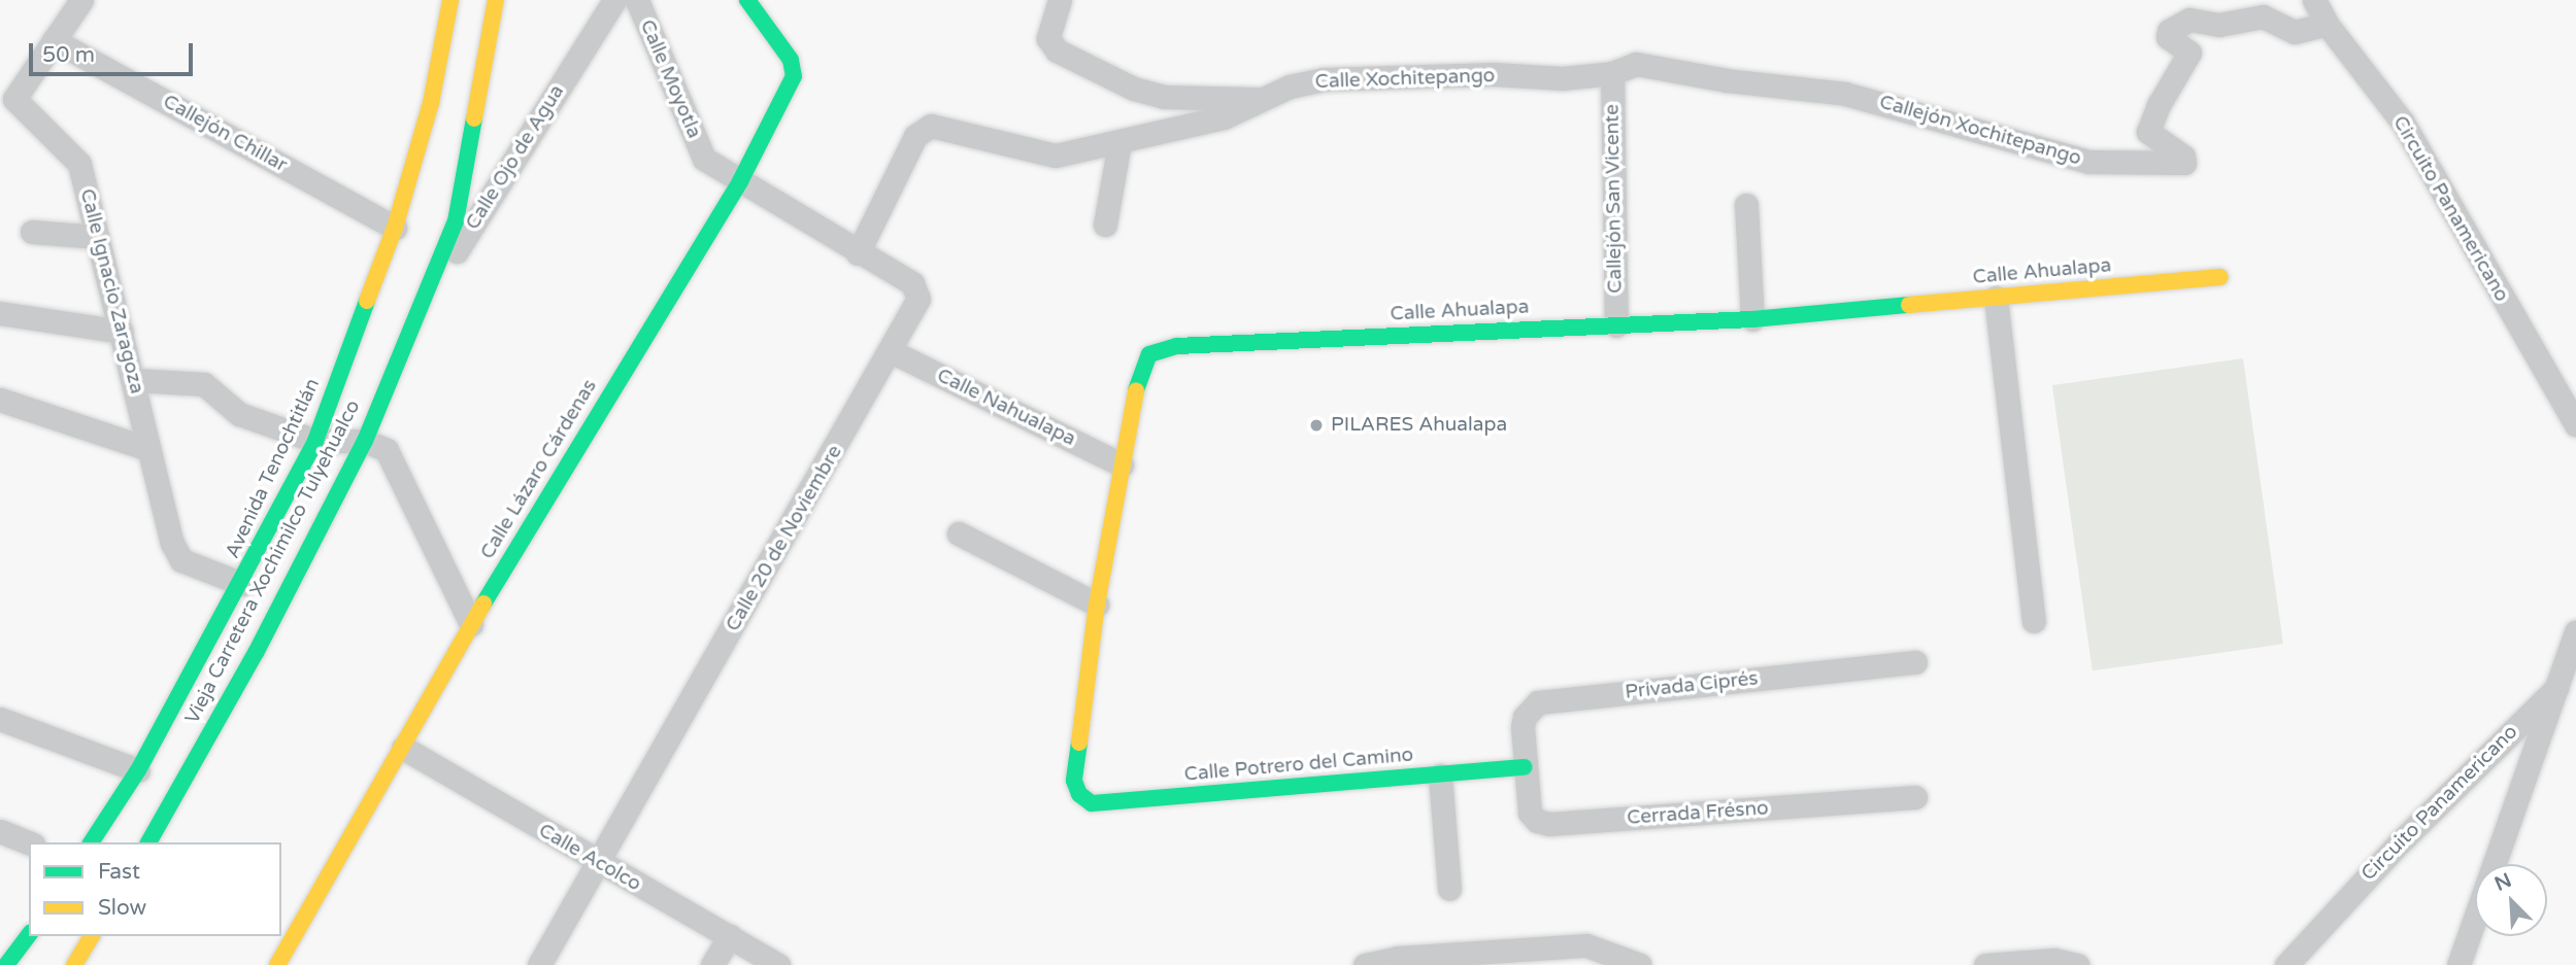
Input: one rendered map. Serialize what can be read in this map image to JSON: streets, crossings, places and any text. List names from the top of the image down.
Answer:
{
  "streets": {
    "street": [
      "Calle Moyotla",
      "Calle Xochitepango",
      "Callejón Xochitepango",
      "Callejón Chillar",
      "Calle Ojo de Agua",
      "Callejón San Vicente",
      "Circuito Panamericano",
      "Calle Ahualapa",
      "Calle Ignacio Zaragoza",
      "Calle Nahualapa",
      "Avenida Tenochtitlán",
      "Calle Lázaro Cárdenas",
      "Calle 20 de Noviembre",
      "Vieja Carretera Xochimilco Tulyehualco",
      "Privada Ciprés",
      "Calle Potrero del Camino",
      "Cerrada Frésno",
      "Calle Acolco"
    ]
  },
  "crossings": [
    ["Calle Moyotla", "Calle Lázaro Cárdenas"],
    ["Calle Moyotla", "Calle 20 de Noviembre"],
    ["Calle Xochitepango", "Callejón Xochitepango"],
    ["Calle Xochitepango", "Callejón San Vicente"],
    ["Calle Xochitepango", "Calle 20 de Noviembre"],
    ["Callejón Xochitepango", "Callejón San Vicente"],
    ["Callejón Xochitepango", "Circuito Panamericano"],
    ["Callejón Chillar", "Calle Ignacio Zaragoza"],
    ["Callejón Chillar", "Avenida Tenochtitlán"],
    ["Calle Ojo de Agua", "Vieja Carretera Xochimilco Tulyehualco"],
    ["Callejón San Vicente", "Calle Ahualapa"],
    ["Calle Ahualapa", "Calle Nahualapa"],
    ["Calle Ahualapa", "Calle Potrero del Camino"],
    ["Calle Ignacio Zaragoza", "Avenida Tenochtitlán"],
    ["Calle Nahualapa", "Calle 20 de Noviembre"],
    ["Calle Lázaro Cárdenas", "Calle 20 de Noviembre"],
    ["Calle Lázaro Cárdenas", "Calle Acolco"],
    ["Calle 20 de Noviembre", "Calle Acolco"],
    ["Privada Ciprés", "Calle Potrero del Camino"],
    ["Privada Ciprés", "Cerrada Frésno"],
    ["Calle Potrero del Camino", "Cerrada Frésno"]
  ],
  "places": ["PILARES Ahualapa"],
  "legend": ["Fast", "Slow"],
  "scale_bar": "50 m",
  "north": "top left"
}
